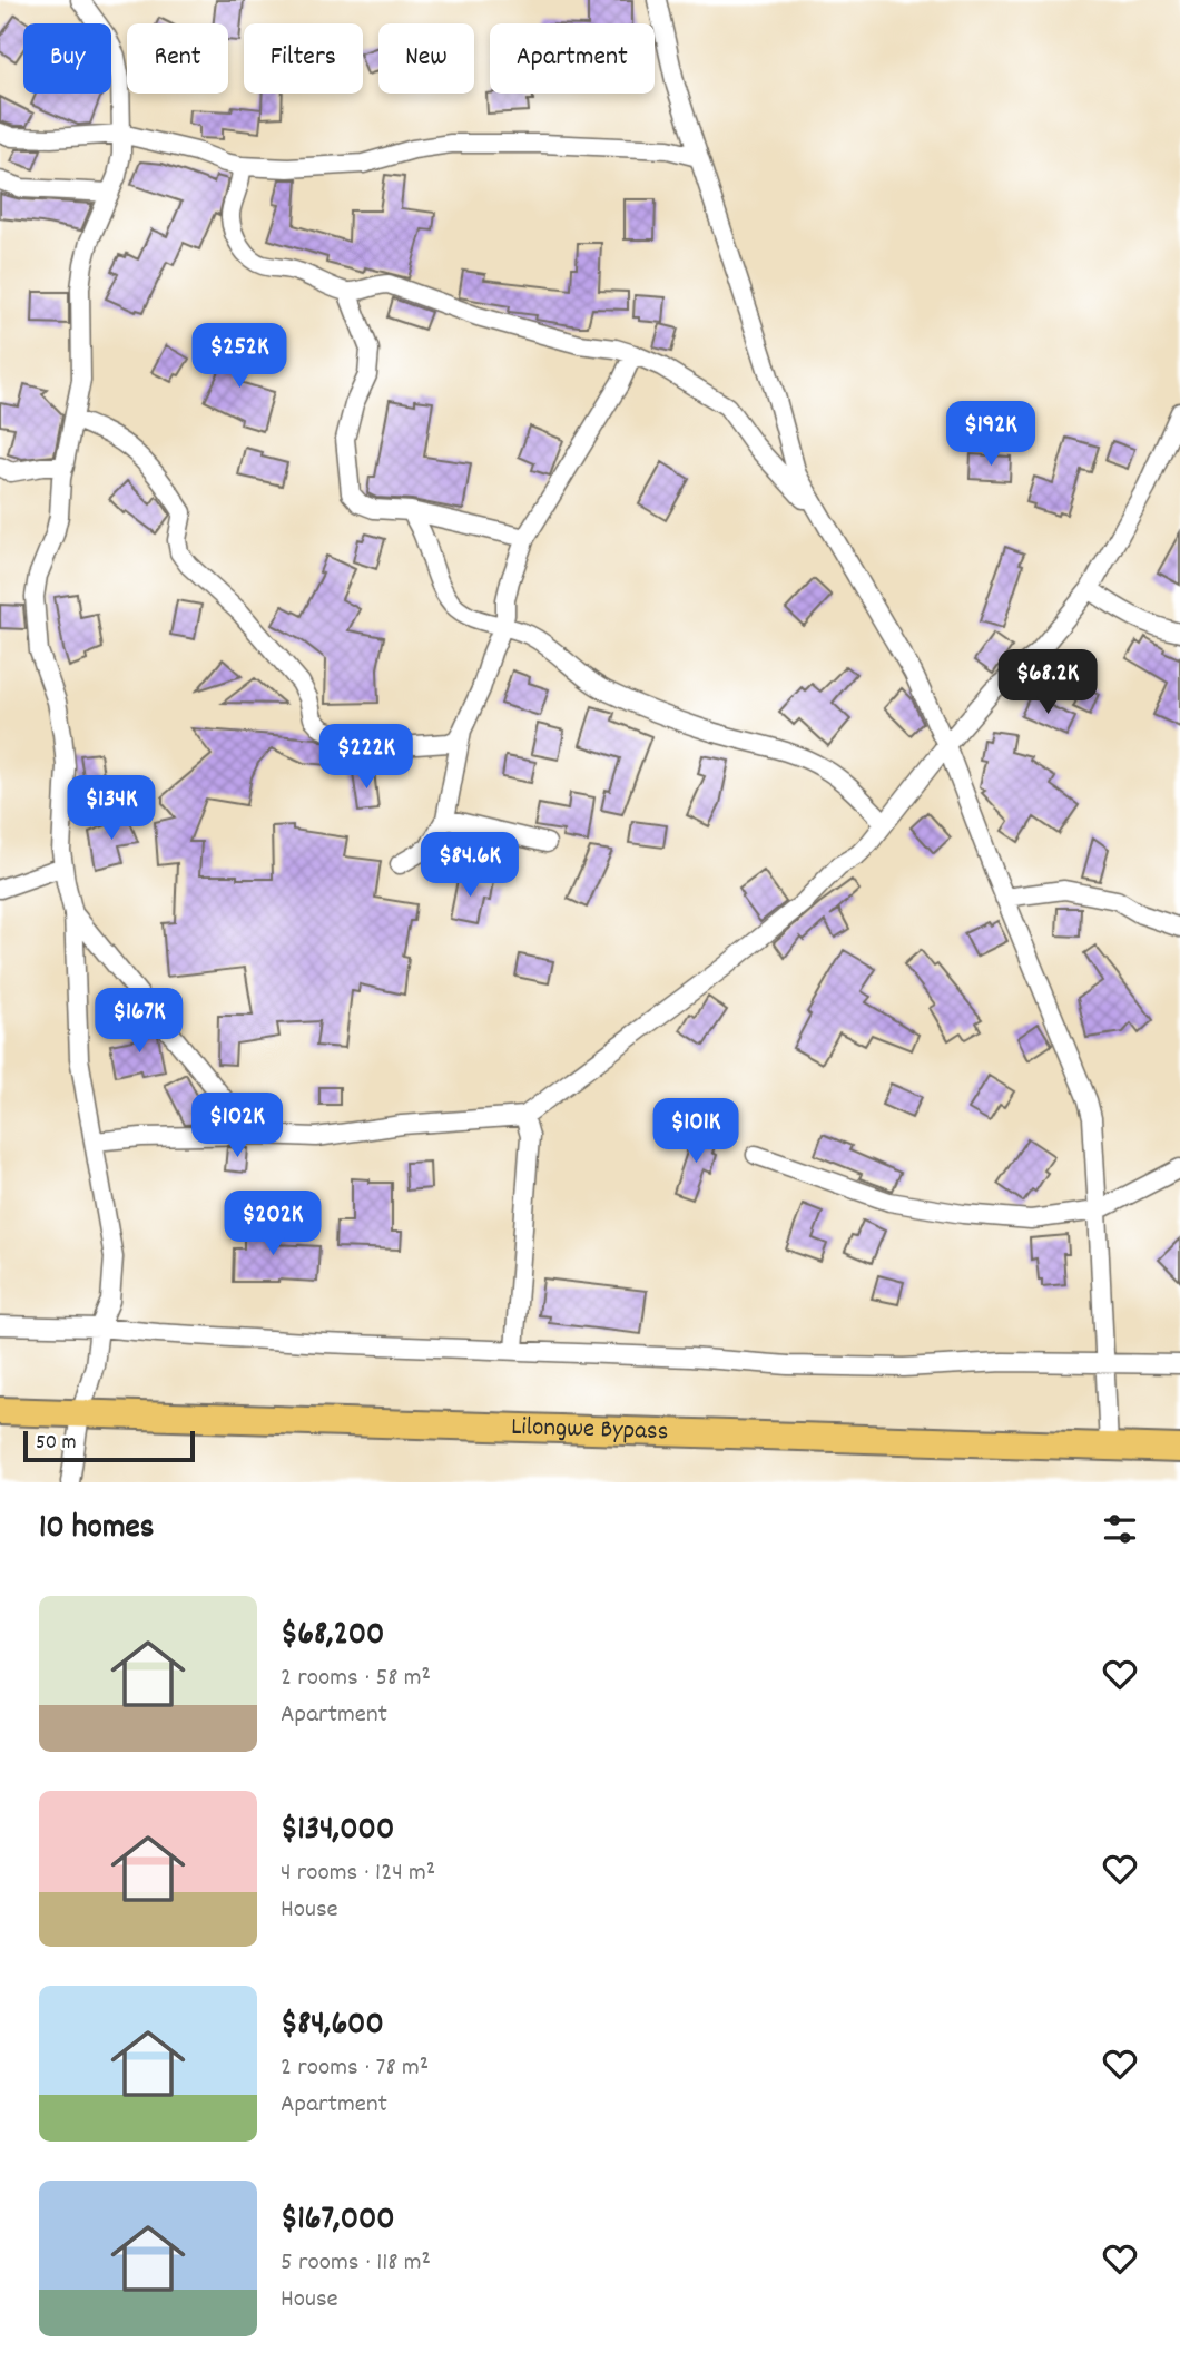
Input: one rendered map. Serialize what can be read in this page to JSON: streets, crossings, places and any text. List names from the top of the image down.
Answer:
{
  "streets": {
    "main road": ["Lilongwe Bypass"]
  },
  "scale_bar": "50 m",
  "page": {
    "chip": [
      "Buy",
      "Rent",
      "Filters",
      "New",
      "Apartment"
    ],
    "price": [
      "$252K",
      "$192K",
      "$68.2K",
      "$222K",
      "$134K",
      "$84.6K",
      "$167K",
      "$102K",
      "$101K",
      "$202K"
    ],
    "scale": "50 m",
    "heading": "10 homes",
    "list": [
      {
        "name": "$68,200",
        "note": "2 rooms · 58 m² · Apartment"
      },
      {
        "name": "$134,000",
        "note": "4 rooms · 124 m² · House"
      },
      {
        "name": "$84,600",
        "note": "2 rooms · 78 m² · Apartment"
      },
      {
        "name": "$167,000",
        "note": "5 rooms · 118 m² · House"
      }
    ]
  }
}
